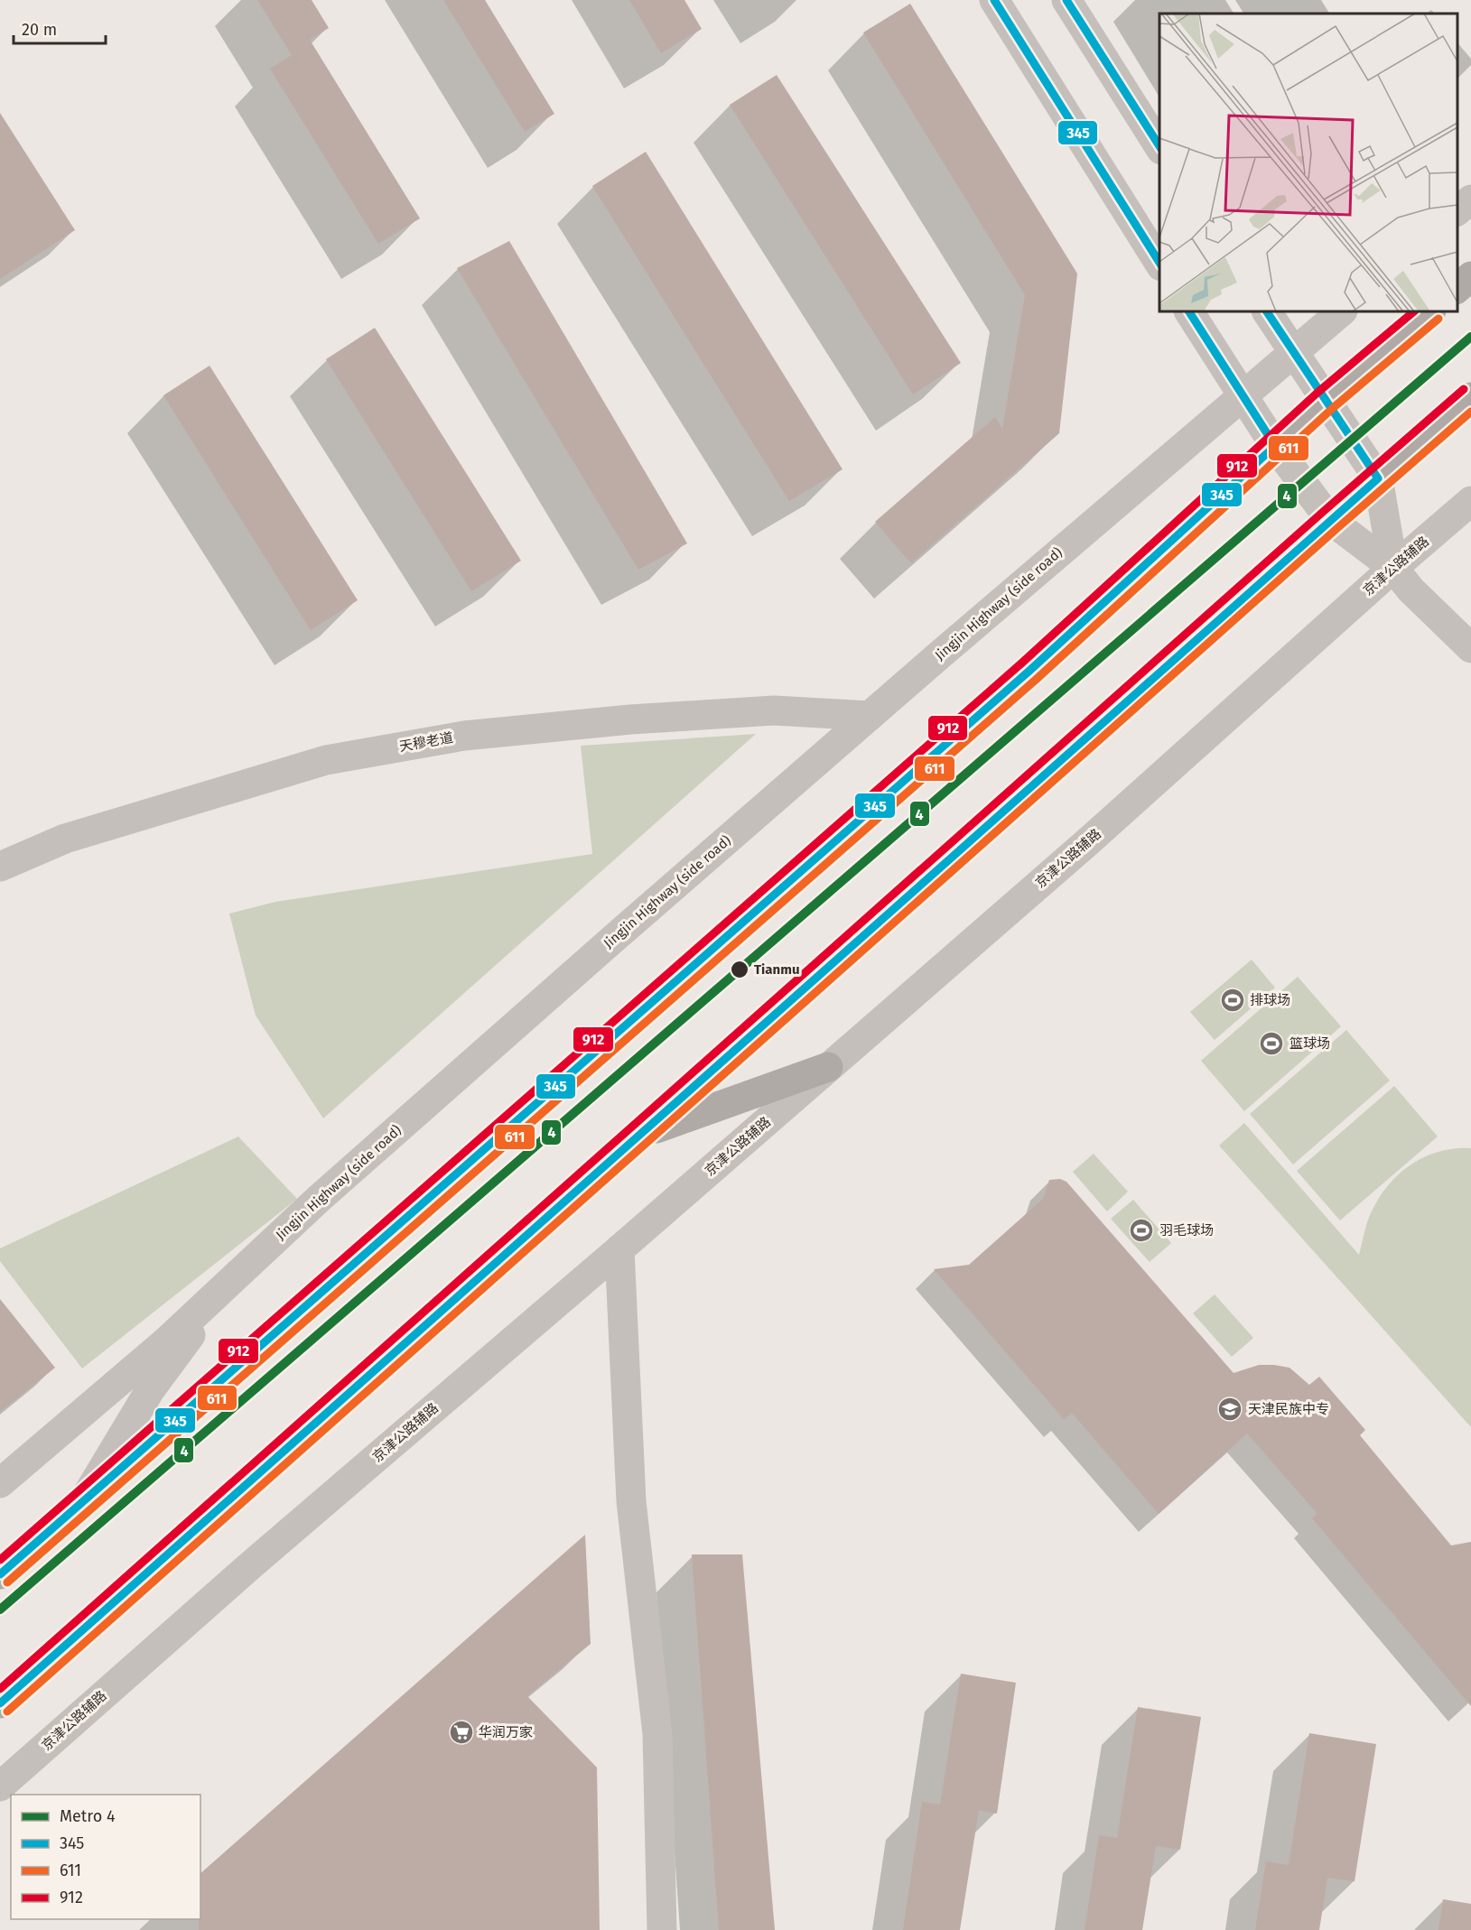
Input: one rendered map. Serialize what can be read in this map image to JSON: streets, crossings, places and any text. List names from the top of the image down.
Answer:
{
  "streets": {
    "street": ["京津公路辅路", "Jingjin Highway (side road)", "天穆老道"]
  },
  "crossings": [
    ["Jingjin Highway (side road)", "天穆老道"]
  ],
  "places": {
    "other": ["Tianmu"],
    "sports": ["排球场", "篮球场", "羽毛球场"],
    "school or university": ["天津民族中专"],
    "supermarket": ["华润万家"]
  },
  "lines": [
    "transit line 345",
    "transit line 912",
    "transit line 611",
    "metro line 4"
  ],
  "legend": [
    "Metro 4",
    "345",
    "611",
    "912"
  ],
  "scale_bar": "20 m"
}
